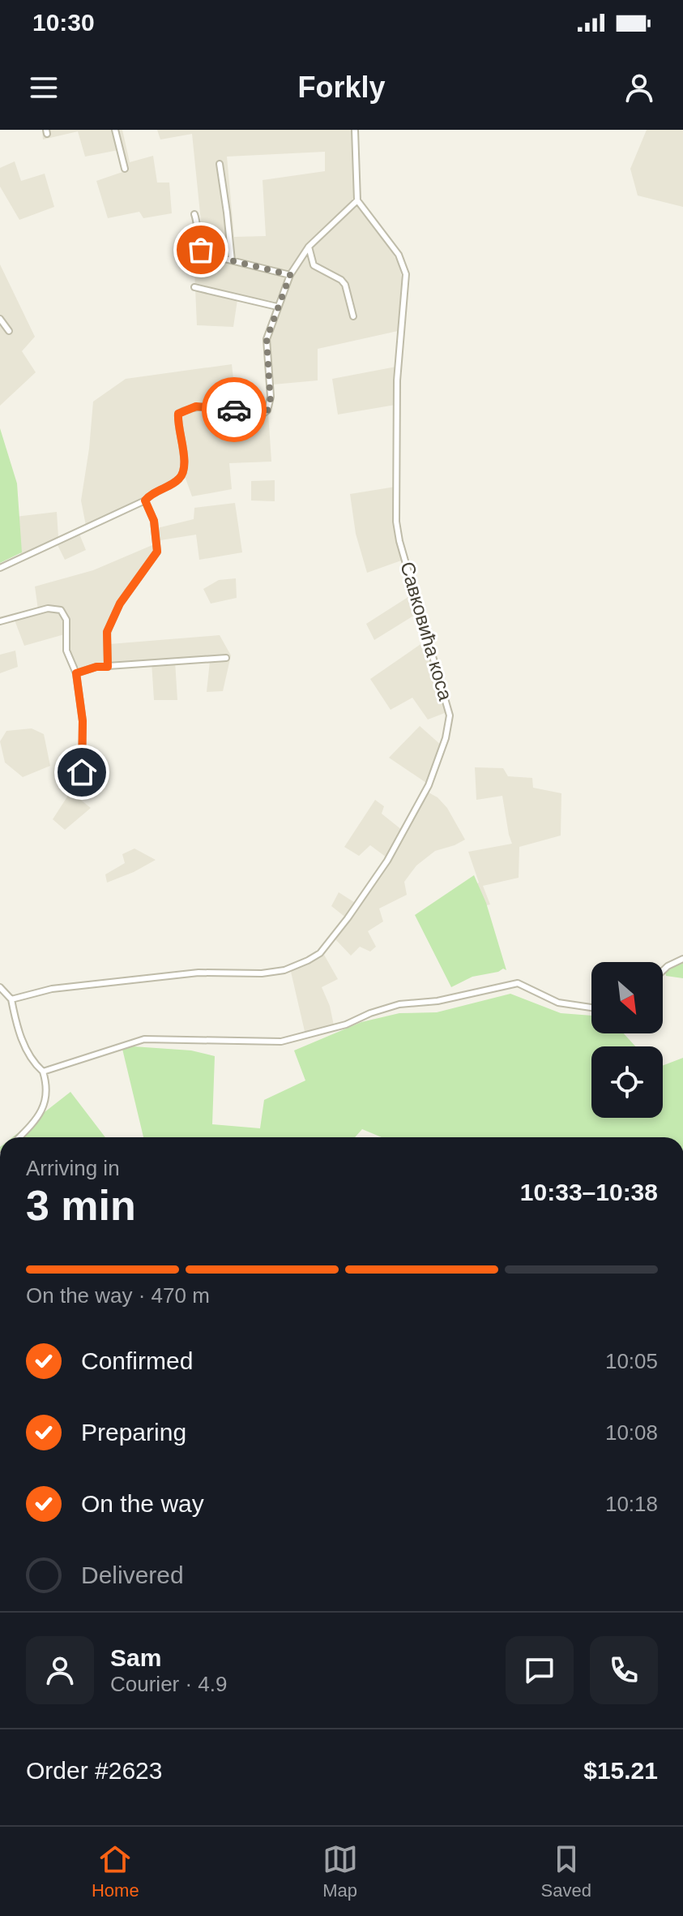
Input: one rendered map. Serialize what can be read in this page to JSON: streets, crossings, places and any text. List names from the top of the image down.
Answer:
{
  "streets": {
    "street": ["Савковића коса"]
  },
  "north": "bottom right",
  "page": {
    "status": "10:30",
    "header": "Forkly",
    "heading": ["3 min", "Arriving in", "10:33–10:38"],
    "panel": [
      "Sam",
      "Courier · 4.9",
      "Order #2623",
      "$15.21"
    ],
    "bar": "On the way · 470 m",
    "list": [
      ["Confirmed", "10:05"],
      ["Preparing", "10:08"],
      ["On the way", "10:18"],
      "Delivered"
    ],
    "tabs": ["Home", "Map", "Saved"]
  }
}
